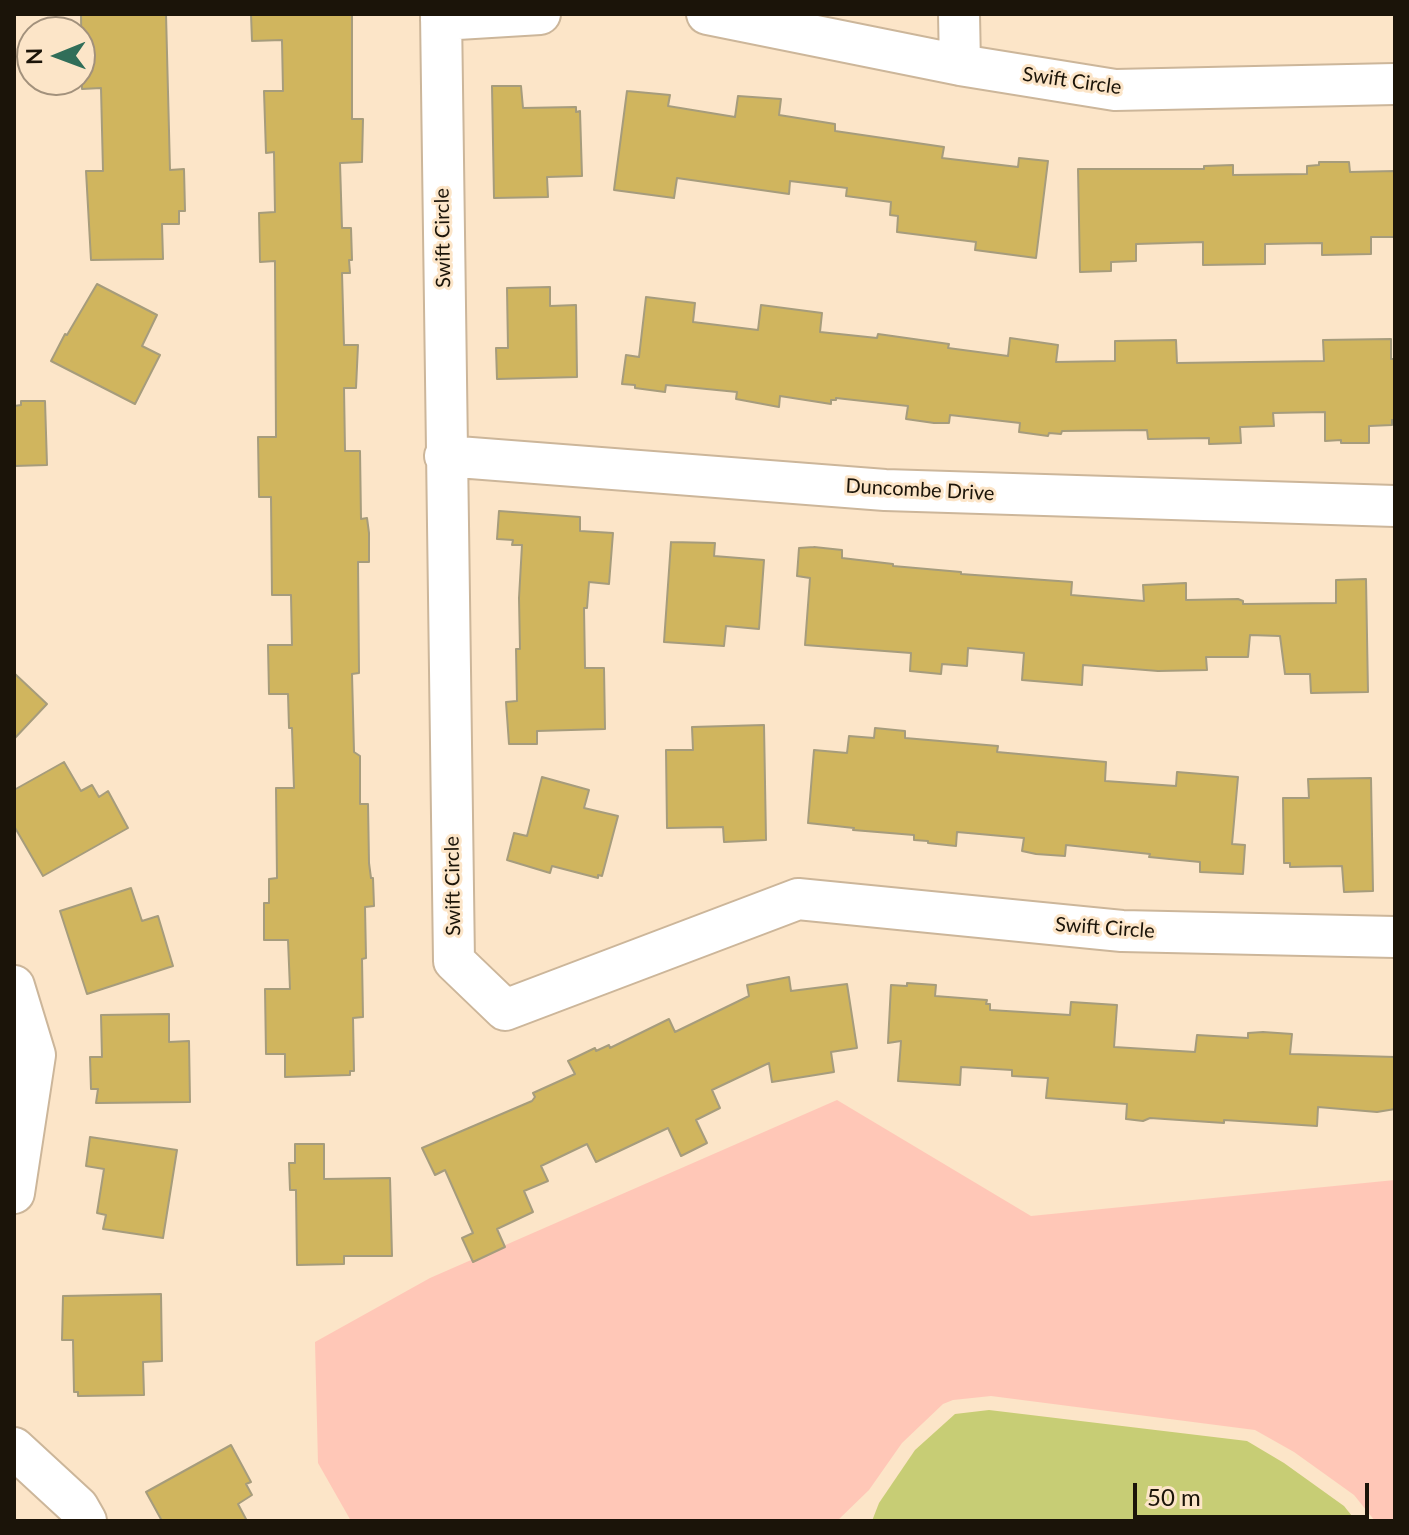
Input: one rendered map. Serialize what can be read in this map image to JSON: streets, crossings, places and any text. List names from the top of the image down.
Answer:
{
  "streets": {
    "street": ["Swift Circle", "Duncombe Drive"]
  },
  "crossings": [
    ["Swift Circle", "Duncombe Drive"]
  ],
  "scale_bar": "50 m",
  "north": "left"
}
